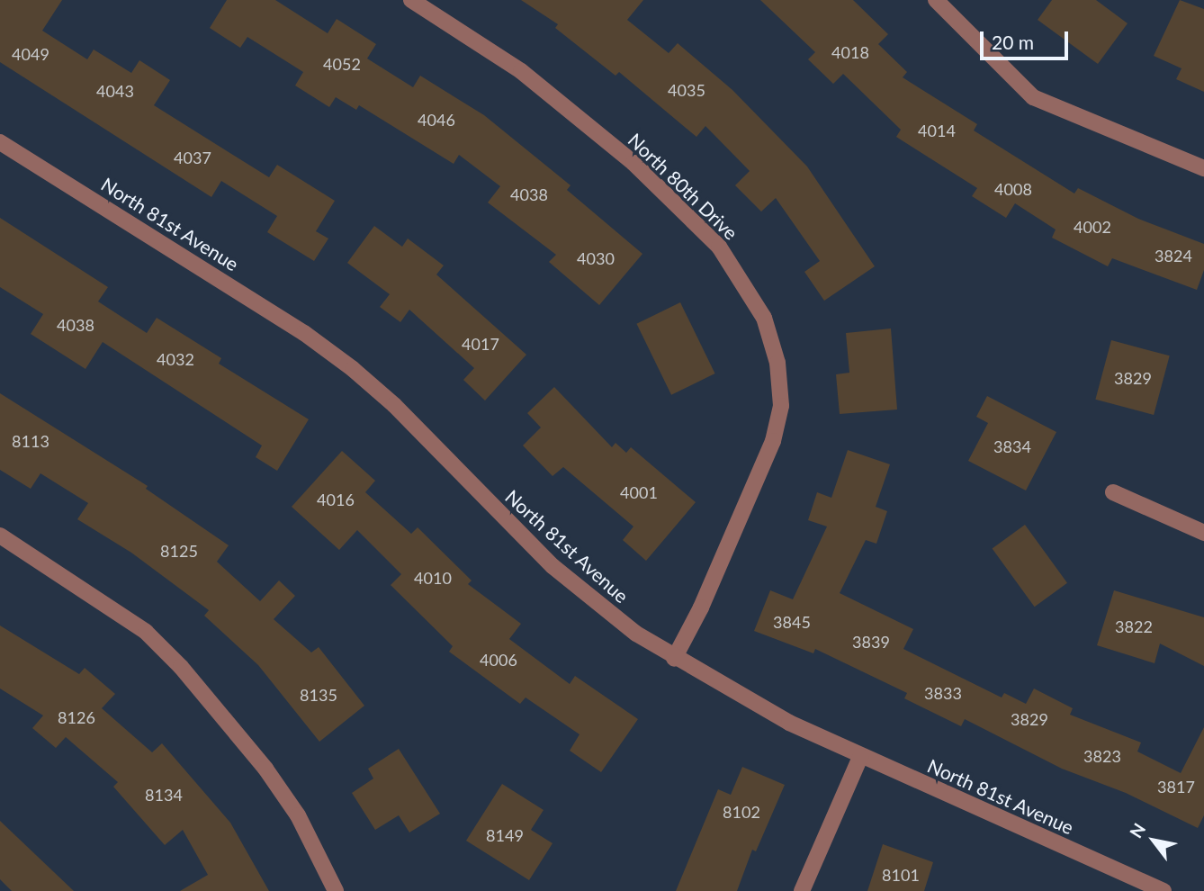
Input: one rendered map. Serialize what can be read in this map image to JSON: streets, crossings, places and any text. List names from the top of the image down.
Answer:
{
  "streets": {
    "street": ["North 80th Drive", "North 81st Avenue"]
  },
  "crossings": [
    ["North 80th Drive", "North 81st Avenue"]
  ],
  "house_numbers": [
    "4018",
    "4049",
    "4052",
    "4035",
    "4043",
    "4046",
    "4014",
    "4037",
    "4008",
    "4038",
    "4002",
    "3824",
    "4030",
    "4038",
    "4017",
    "4032",
    "3829",
    "8113",
    "3834",
    "4001",
    "4016",
    "8125",
    "4010",
    "3845",
    "3822",
    "3839",
    "4006",
    "3833",
    "8135",
    "8126",
    "3829",
    "3823",
    "3817",
    "8134",
    "8102",
    "8149",
    "8101"
  ],
  "scale_bar": "20 m",
  "north": "top left"
}
